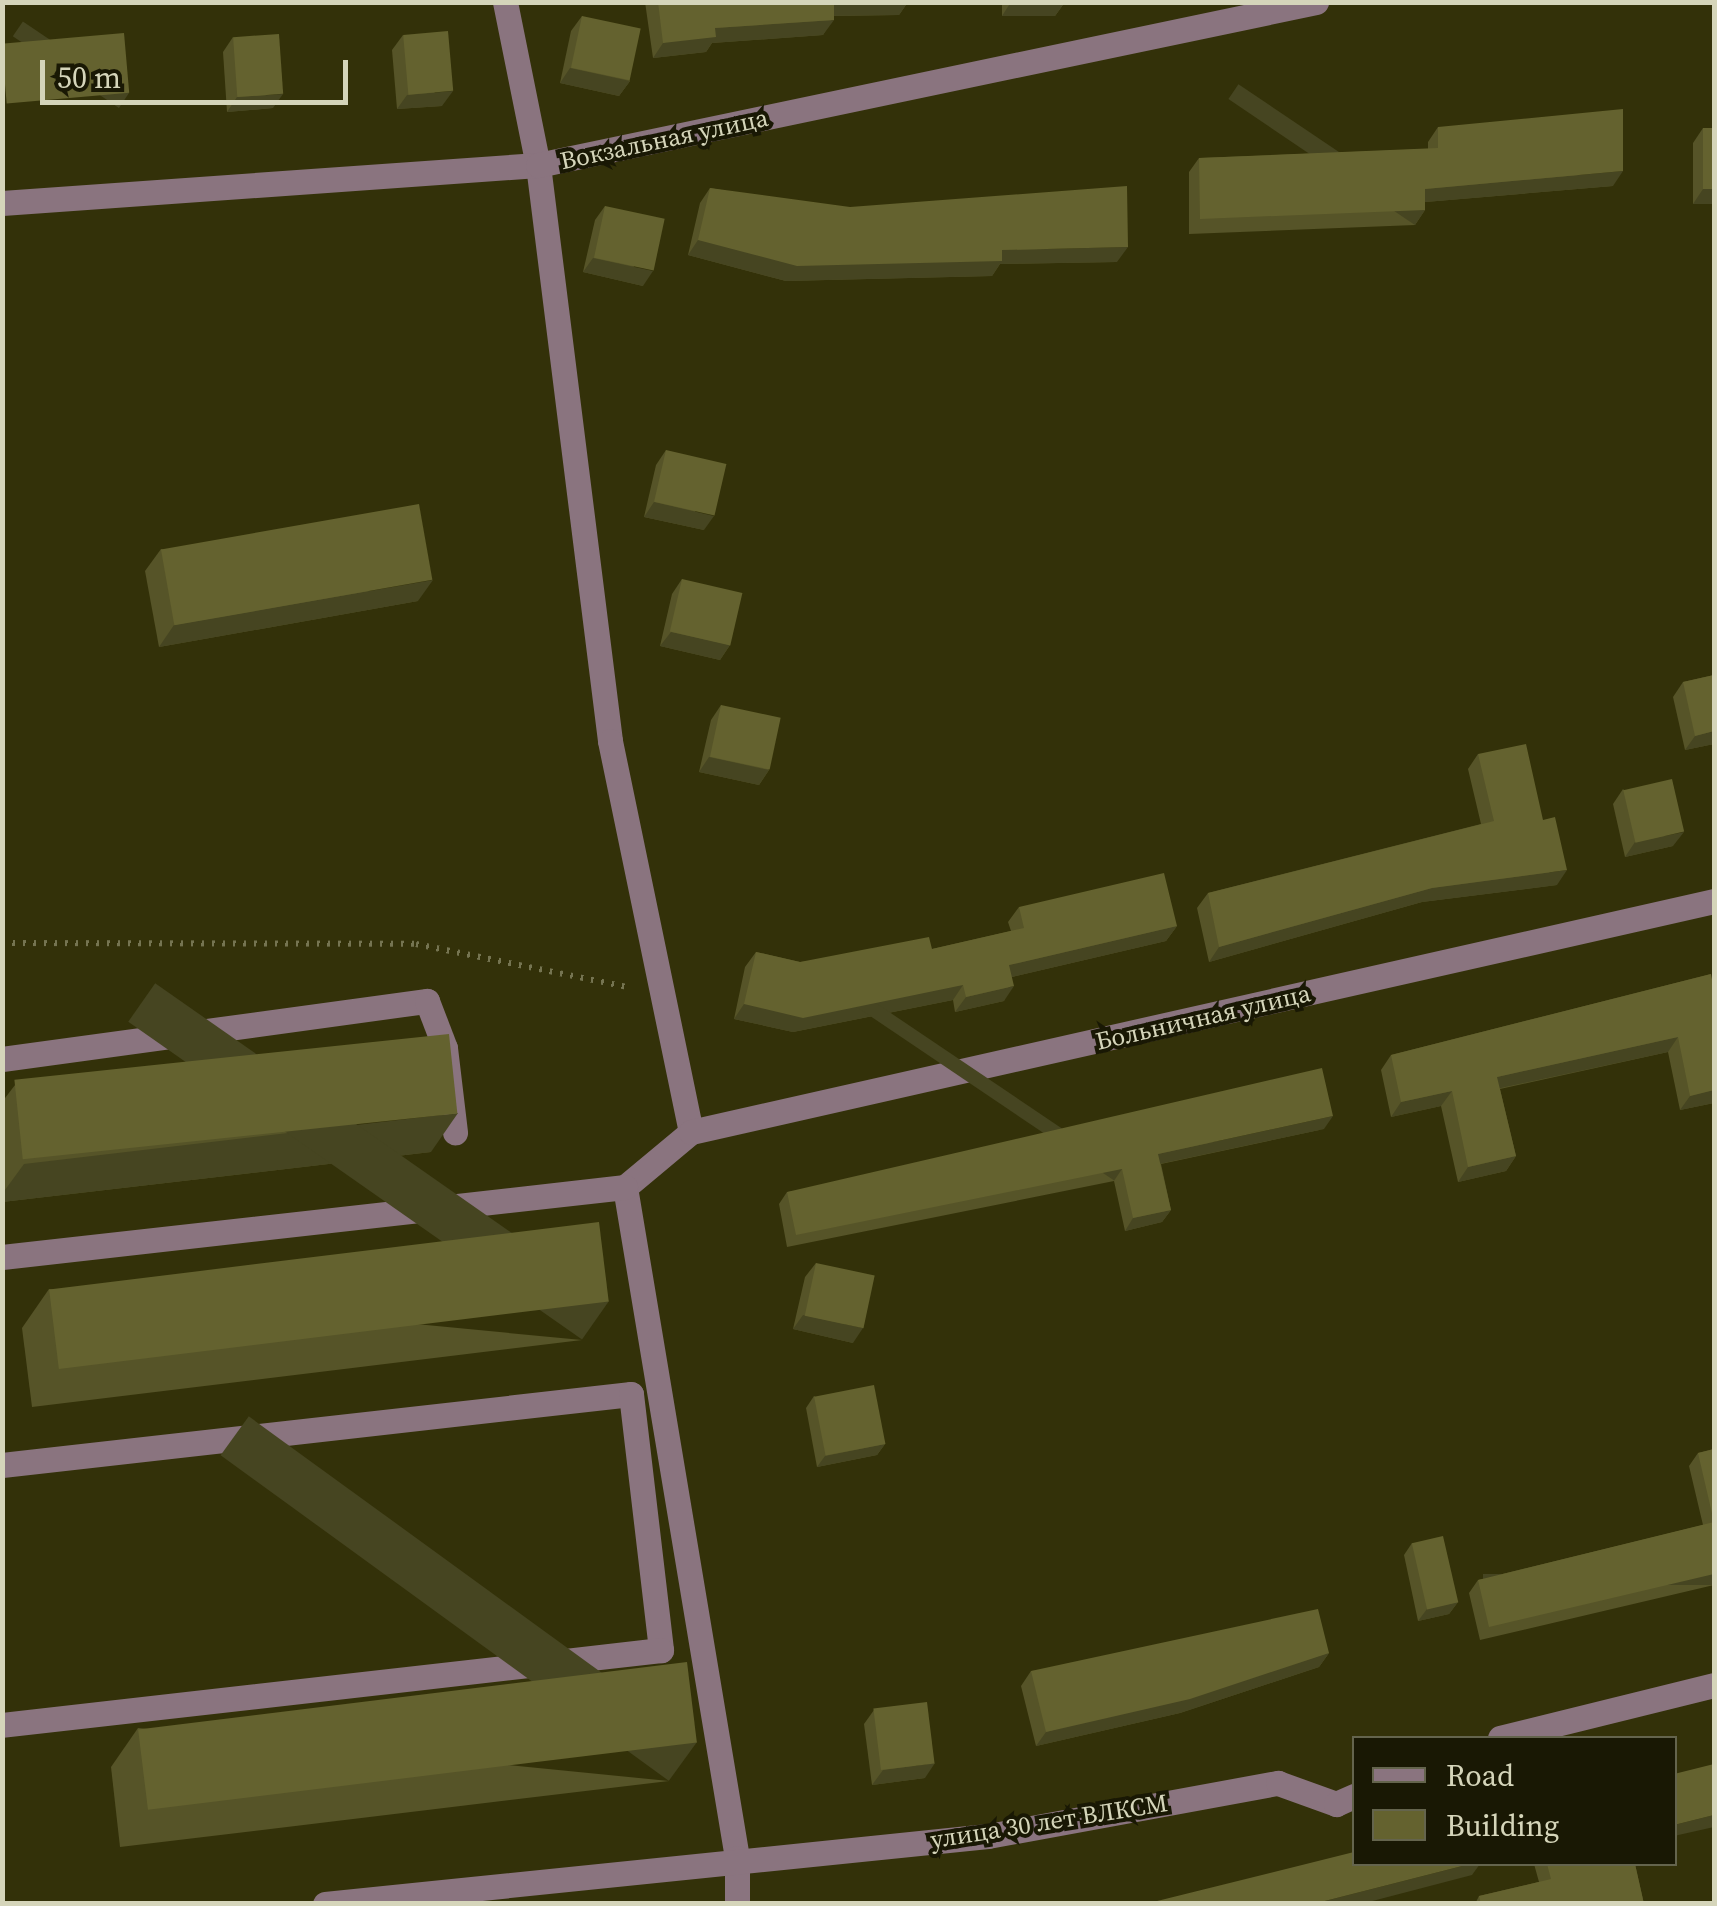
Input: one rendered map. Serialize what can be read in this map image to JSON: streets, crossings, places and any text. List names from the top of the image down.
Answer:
{
  "streets": {
    "street": ["Вокзальная улица", "Больничная улица", "улица 30 лет ВЛКСМ"]
  },
  "legend": ["Road", "Building"],
  "scale_bar": "50 m"
}
